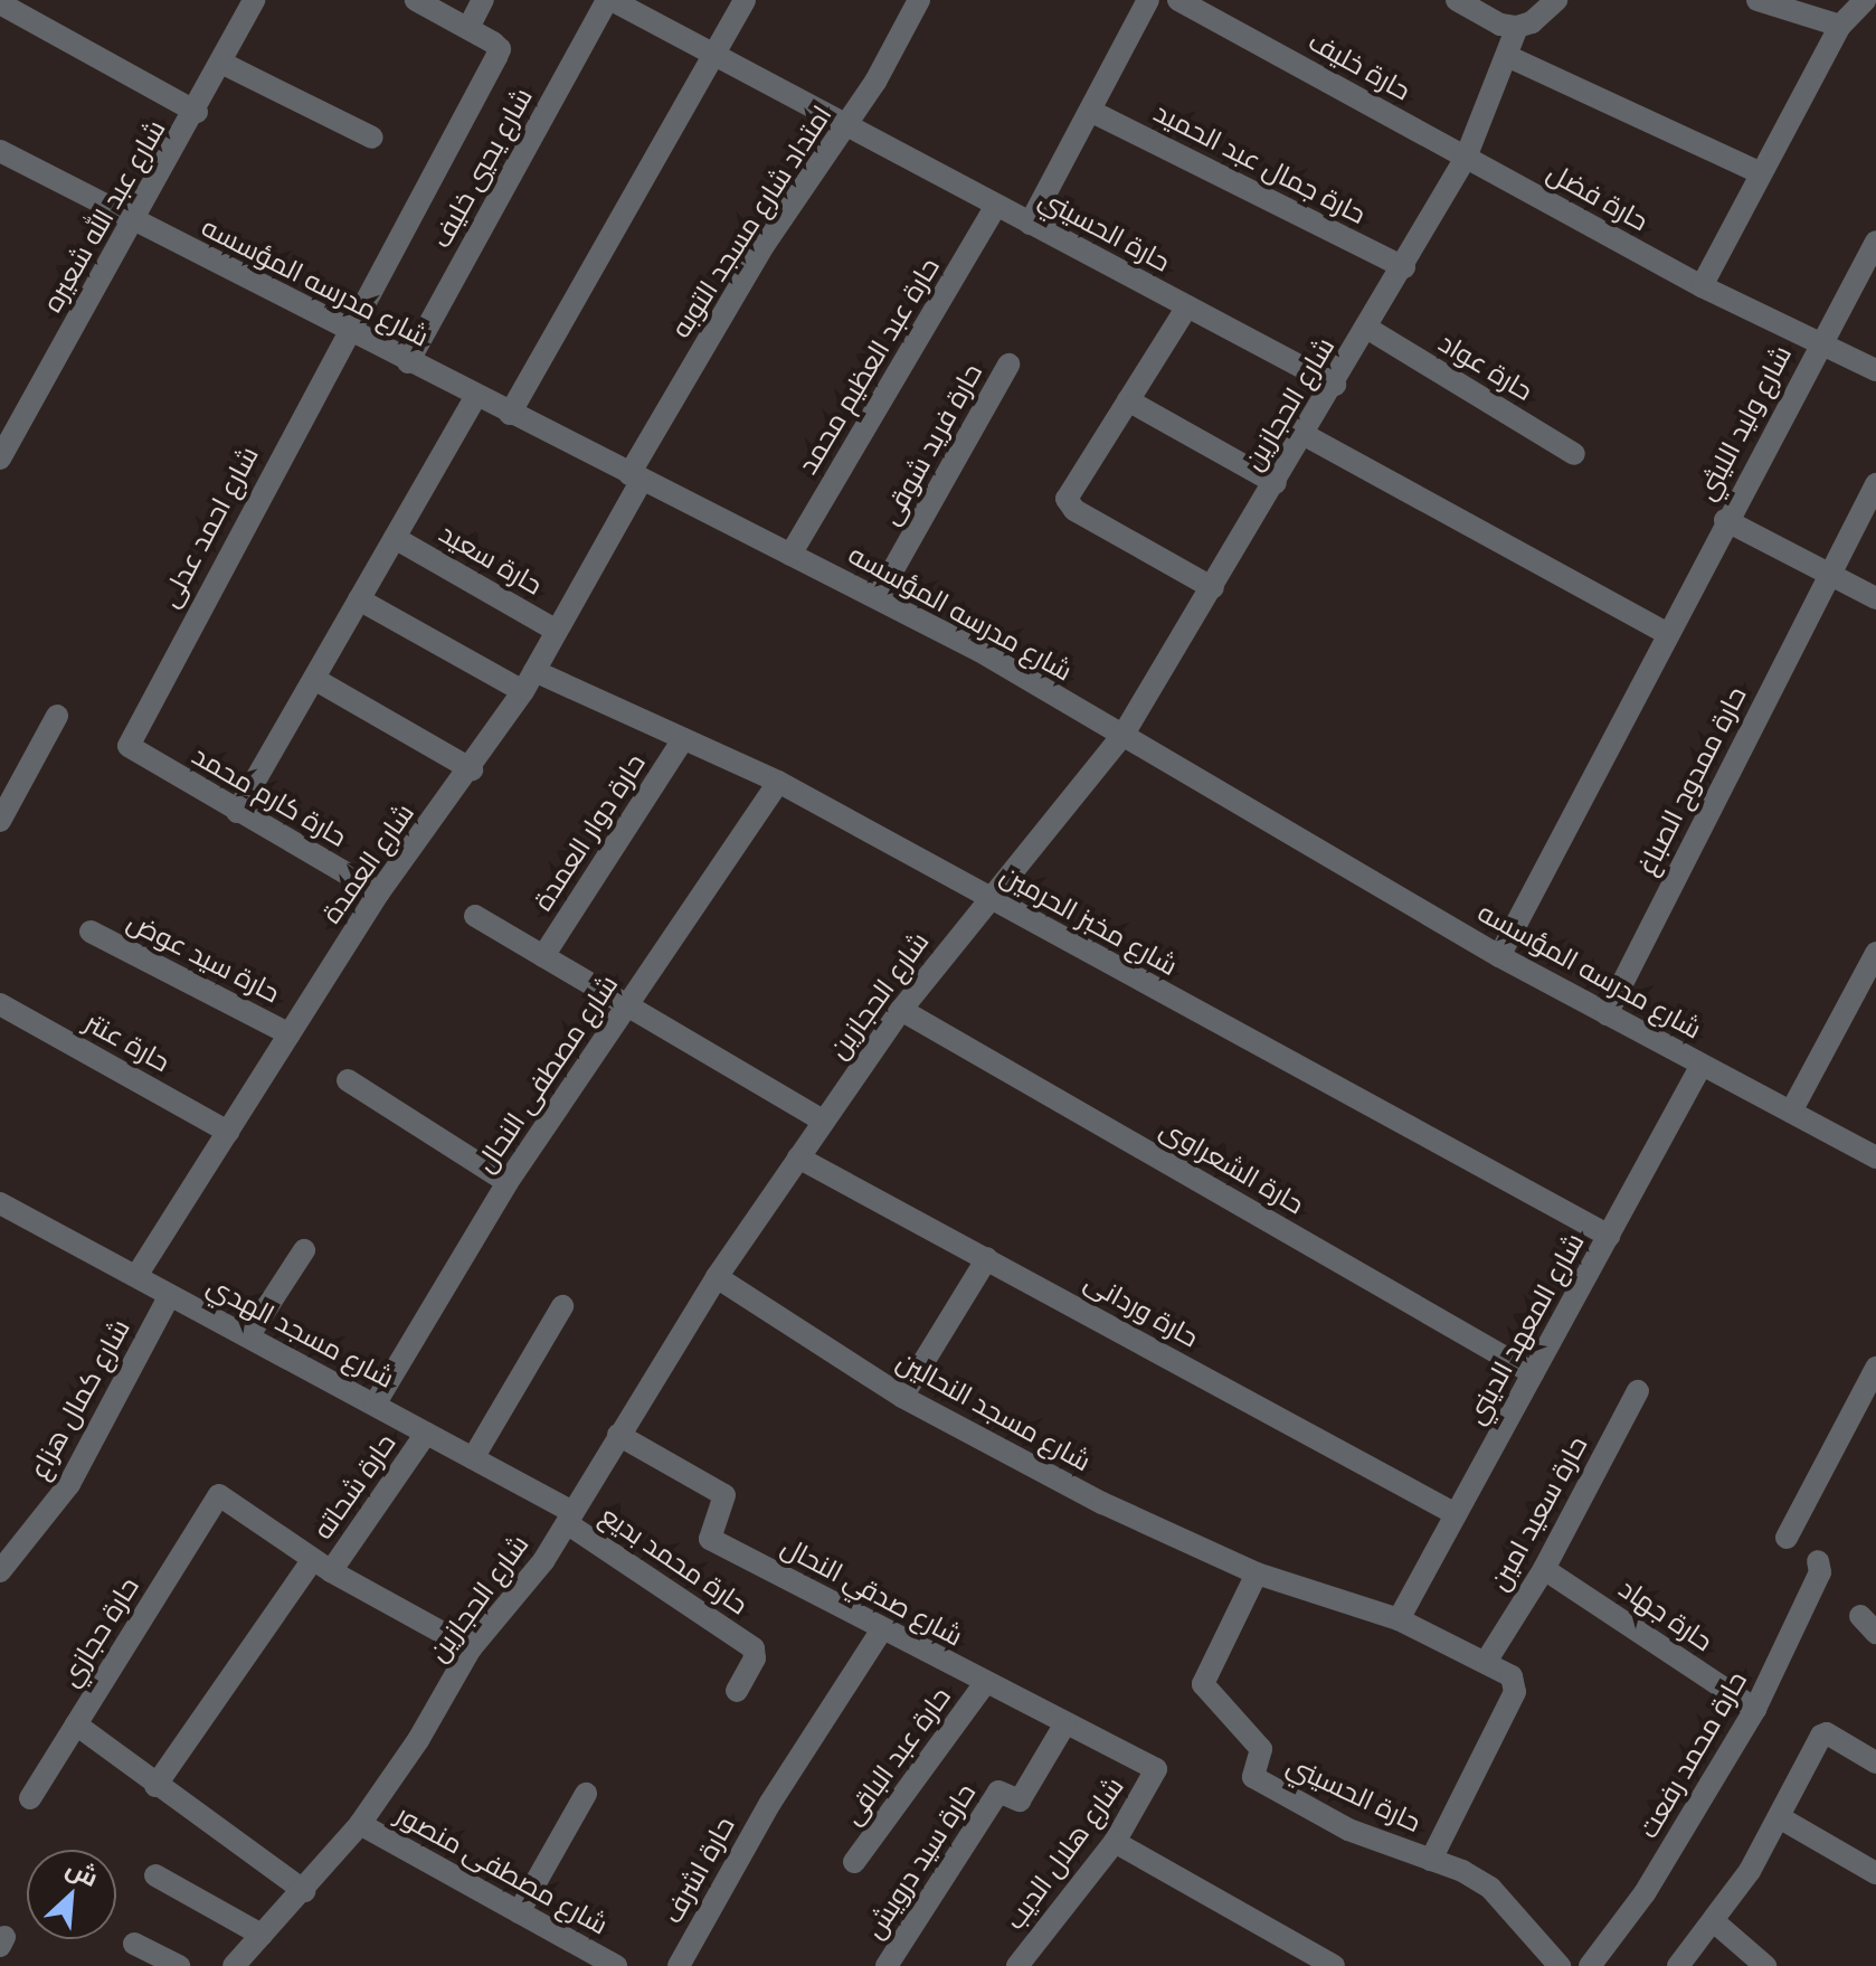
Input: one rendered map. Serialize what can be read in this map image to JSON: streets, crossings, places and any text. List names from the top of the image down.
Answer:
{
  "streets": {
    "street": [
      "حارة خليف",
      "حارة جمال عبد الحميد",
      "شارع يحيي خليف",
      "حارة فضل",
      "شارع عبد الله شعيره",
      "امتداد شارع مسجد التوبه",
      "حارة الحسيني",
      "شارع مدرسه المؤسسه",
      "حارة عبد العظيم محمد",
      "حارة عواد",
      "شارع الحجازين",
      "شارع وليد الليثي",
      "حارة فريد شوقى",
      "شارع احمد عدلى",
      "حارة سعيد",
      "حارة ممدوح الصباغ",
      "حارة كارم محمد",
      "حارة دوار العمدة",
      "شارع العمدة",
      "شارع مخبز الحرمين",
      "حارة سيد عوض",
      "حارة عنتر",
      "شارع مصطفى النحال",
      "حارة الشعراوى",
      "حارة وردانى",
      "شارع المعهد الديني",
      "شارع مسجد الهدي",
      "شارع كمال هزاع",
      "شارع مسجد النحالين",
      "حارة شحاته",
      "حارة سعيد امين",
      "حارة محمد بديع",
      "شارع صدقي النحال",
      "حارة جهاد",
      "حارة حجازي",
      "حارة محمد رفعت",
      "حارة عبد الباقى",
      "شارع هلال الديب",
      "حارة سيد درويش",
      "شارع مصطفى منصور",
      "حارة اشرف"
    ]
  },
  "crossings": [
    ["حارة خليف", "حارة فضل"],
    ["حارة خليف", "شارع الحجازين"],
    ["حارة جمال عبد الحميد", "شارع الحجازين"],
    ["شارع يحيي خليف", "حارة الحسيني"],
    ["شارع يحيي خليف", "شارع مدرسه المؤسسه"],
    ["حارة فضل", "شارع الحجازين"],
    ["حارة فضل", "شارع وليد الليثي"],
    ["شارع عبد الله شعيره", "شارع مدرسه المؤسسه"],
    ["امتداد شارع مسجد التوبه", "حارة الحسيني"],
    ["امتداد شارع مسجد التوبه", "شارع مدرسه المؤسسه"],
    ["امتداد شارع مسجد التوبه", "شارع العمدة"],
    ["حارة الحسيني", "حارة عبد العظيم محمد"],
    ["حارة الحسيني", "شارع الحجازين"],
    ["حارة الحسيني", "شارع مسجد النحالين"],
    ["شارع مدرسه المؤسسه", "حارة عبد العظيم محمد"],
    ["شارع مدرسه المؤسسه", "شارع الحجازين"],
    ["شارع مدرسه المؤسسه", "شارع وليد الليثي"],
    ["شارع مدرسه المؤسسه", "حارة فريد شوقى"],
    ["شارع مدرسه المؤسسه", "شارع احمد عدلى"],
    ["شارع مدرسه المؤسسه", "حارة ممدوح الصباغ"],
    ["شارع مدرسه المؤسسه", "شارع العمدة"],
    ["شارع مدرسه المؤسسه", "شارع المعهد الديني"],
    ["حارة عواد", "شارع الحجازين"],
    ["شارع الحجازين", "شارع مخبز الحرمين"],
    ["شارع الحجازين", "حارة الشعراوى"],
    ["شارع الحجازين", "حارة وردانى"],
    ["شارع الحجازين", "شارع مسجد الهدي"],
    ["شارع الحجازين", "شارع مسجد النحالين"],
    ["شارع الحجازين", "حارة محمد بديع"],
    ["شارع الحجازين", "شارع صدقي النحال"],
    ["شارع الحجازين", "شارع مصطفى منصور"],
    ["شارع احمد عدلى", "حارة كارم محمد"],
    ["حارة سعيد", "شارع العمدة"],
    ["حارة كارم محمد", "شارع العمدة"],
    ["حارة دوار العمدة", "شارع مخبز الحرمين"],
    ["شارع العمدة", "شارع مخبز الحرمين"],
    ["شارع العمدة", "حارة سيد عوض"],
    ["شارع العمدة", "حارة عنتر"],
    ["شارع العمدة", "شارع مسجد الهدي"],
    ["شارع مخبز الحرمين", "شارع مصطفى النحال"],
    ["شارع مخبز الحرمين", "شارع المعهد الديني"],
    ["شارع مصطفى النحال", "شارع مسجد الهدي"],
    ["حارة الشعراوى", "شارع المعهد الديني"],
    ["حارة وردانى", "شارع المعهد الديني"],
    ["شارع المعهد الديني", "شارع مسجد النحالين"],
    ["شارع مسجد الهدي", "شارع كمال هزاع"],
    ["شارع مسجد الهدي", "حارة شحاته"],
    ["شارع مسجد الهدي", "حارة محمد بديع"],
    ["شارع مسجد النحالين", "حارة سعيد امين"],
    ["حارة شحاته", "حارة حجازي"],
    ["حارة سعيد امين", "حارة جهاد"],
    ["شارع صدقي النحال", "حارة عبد الباقى"],
    ["شارع صدقي النحال", "شارع هلال الديب"],
    ["شارع صدقي النحال", "حارة سيد درويش"],
    ["شارع صدقي النحال", "حارة اشرف"],
    ["حارة جهاد", "حارة محمد رفعت"]
  ],
  "north": "top right"
}
